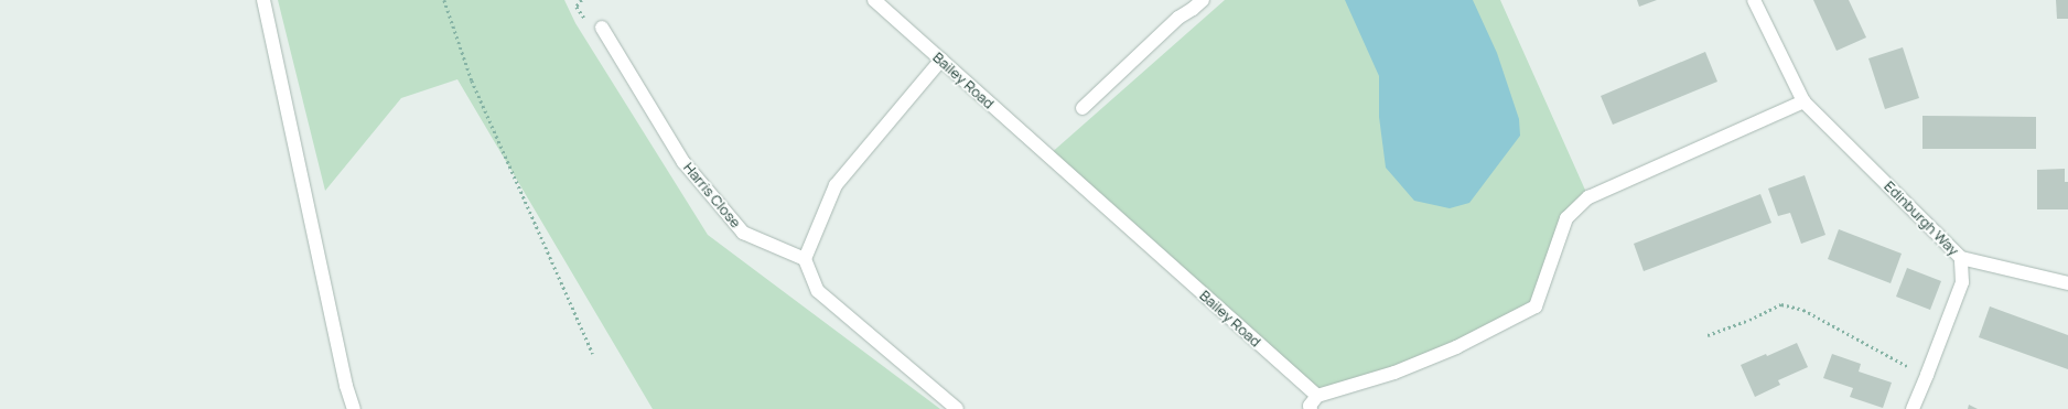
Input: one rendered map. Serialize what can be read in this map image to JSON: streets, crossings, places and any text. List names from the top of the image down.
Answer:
{
  "streets": {
    "street": ["Bailey Road", "Harris Close", "Edinburgh Way"]
  }
}
